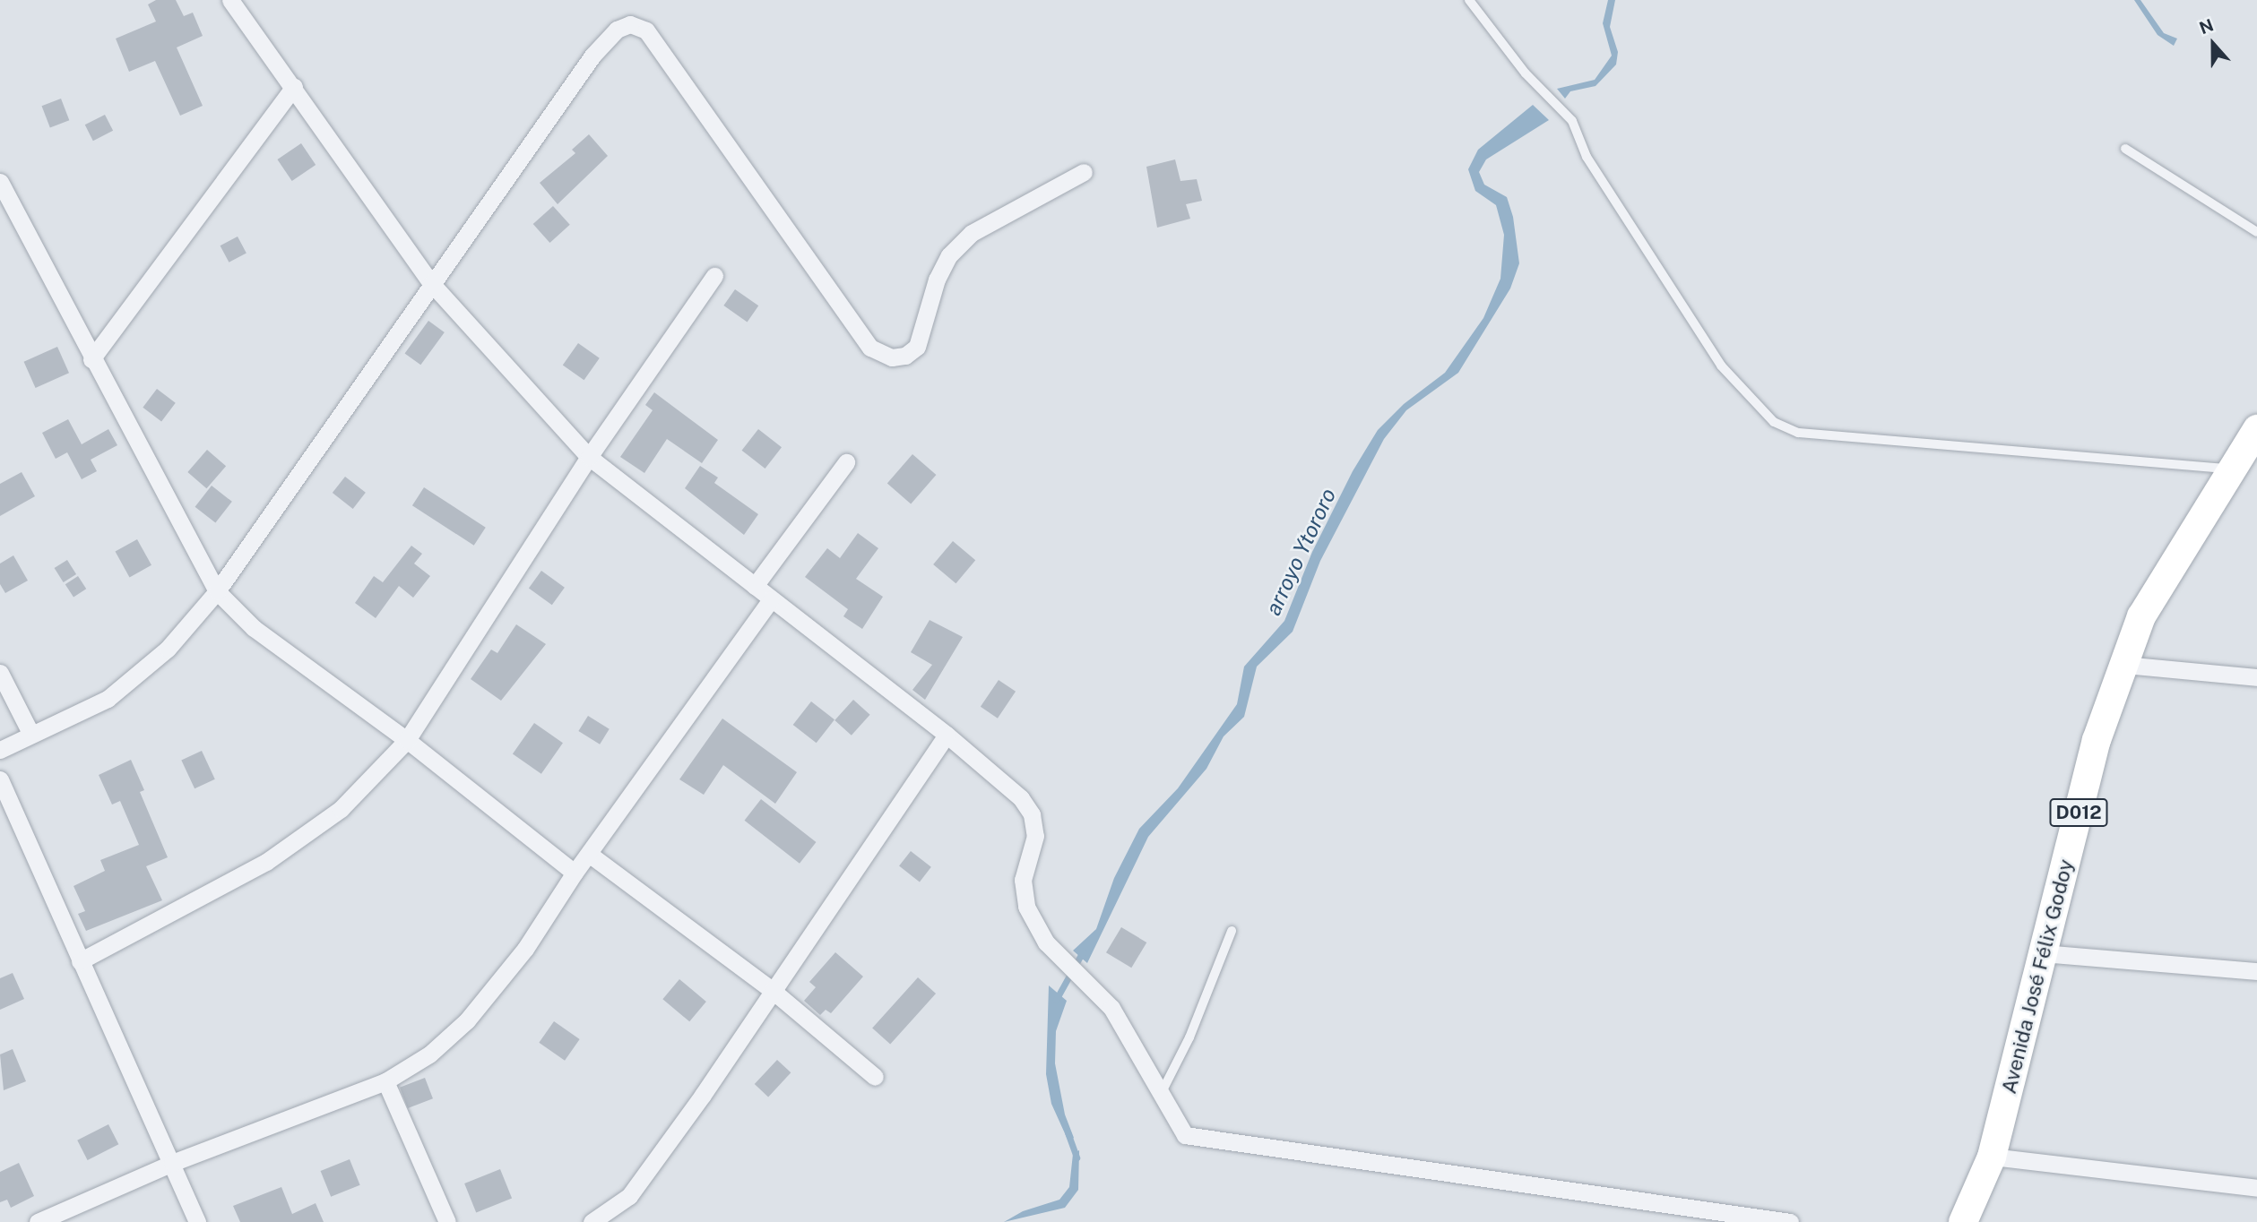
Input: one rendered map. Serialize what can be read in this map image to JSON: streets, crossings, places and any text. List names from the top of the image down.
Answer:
{
  "streets": {
    "main road": ["D012", "Avenida José Félix Godoy"]
  },
  "water": ["arroyo Ytororo"],
  "north": "top"
}
